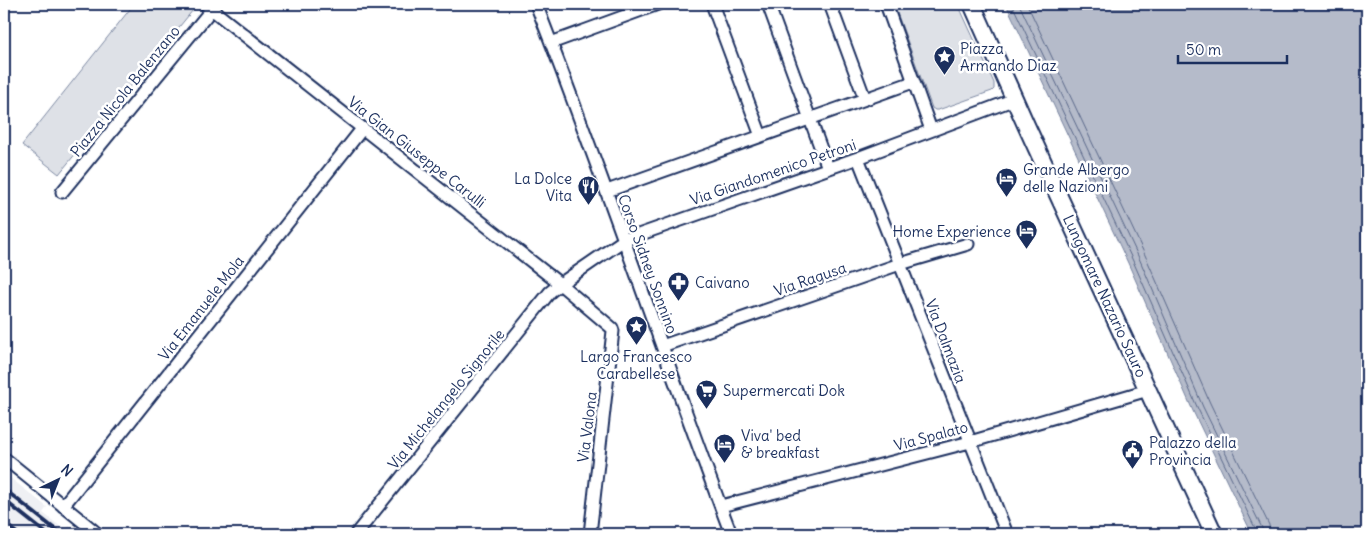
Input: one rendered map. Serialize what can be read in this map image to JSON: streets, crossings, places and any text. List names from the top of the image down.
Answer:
{
  "streets": {
    "main road": ["Lungomare Nazario Sauro"],
    "street": [
      "Piazza Nicola Balenzano",
      "Via Gian Giuseppe Carulli",
      "Via Giandomenico Petroni",
      "Corso Sidney Sonnino",
      "Via Ragusa",
      "Via Emanuele Mola",
      "Via Dalmazia",
      "Via Michelangelo Signorile",
      "Via Valona",
      "Via Spalato"
    ]
  },
  "crossings": [
    ["Piazza Nicola Balenzano", "Via Gian Giuseppe Carulli"],
    ["Via Gian Giuseppe Carulli", "Via Emanuele Mola"],
    ["Via Gian Giuseppe Carulli", "Via Michelangelo Signorile"],
    ["Via Gian Giuseppe Carulli", "Via Valona"],
    ["Via Giandomenico Petroni", "Corso Sidney Sonnino"],
    ["Via Giandomenico Petroni", "Via Dalmazia"],
    ["Corso Sidney Sonnino", "Via Ragusa"],
    ["Corso Sidney Sonnino", "Via Spalato"],
    ["Via Ragusa", "Via Dalmazia"],
    ["Lungomare Nazario Sauro", "Via Spalato"],
    ["Via Dalmazia", "Via Spalato"]
  ],
  "places": {
    "place": ["Piazza Armando Diaz", "Largo Francesco Carabellese"],
    "hotel": ["Grande Albergo delle Nazioni", "Home Experience", "Viva' bed & breakfast"],
    "restaurant": ["La Dolce Vita"],
    "pharmacy": ["Caivano"],
    "supermarket": ["Supermercati Dok"],
    "public building": ["Palazzo della Provincia"]
  },
  "scale_bar": "50 m",
  "north": "top right"
}
